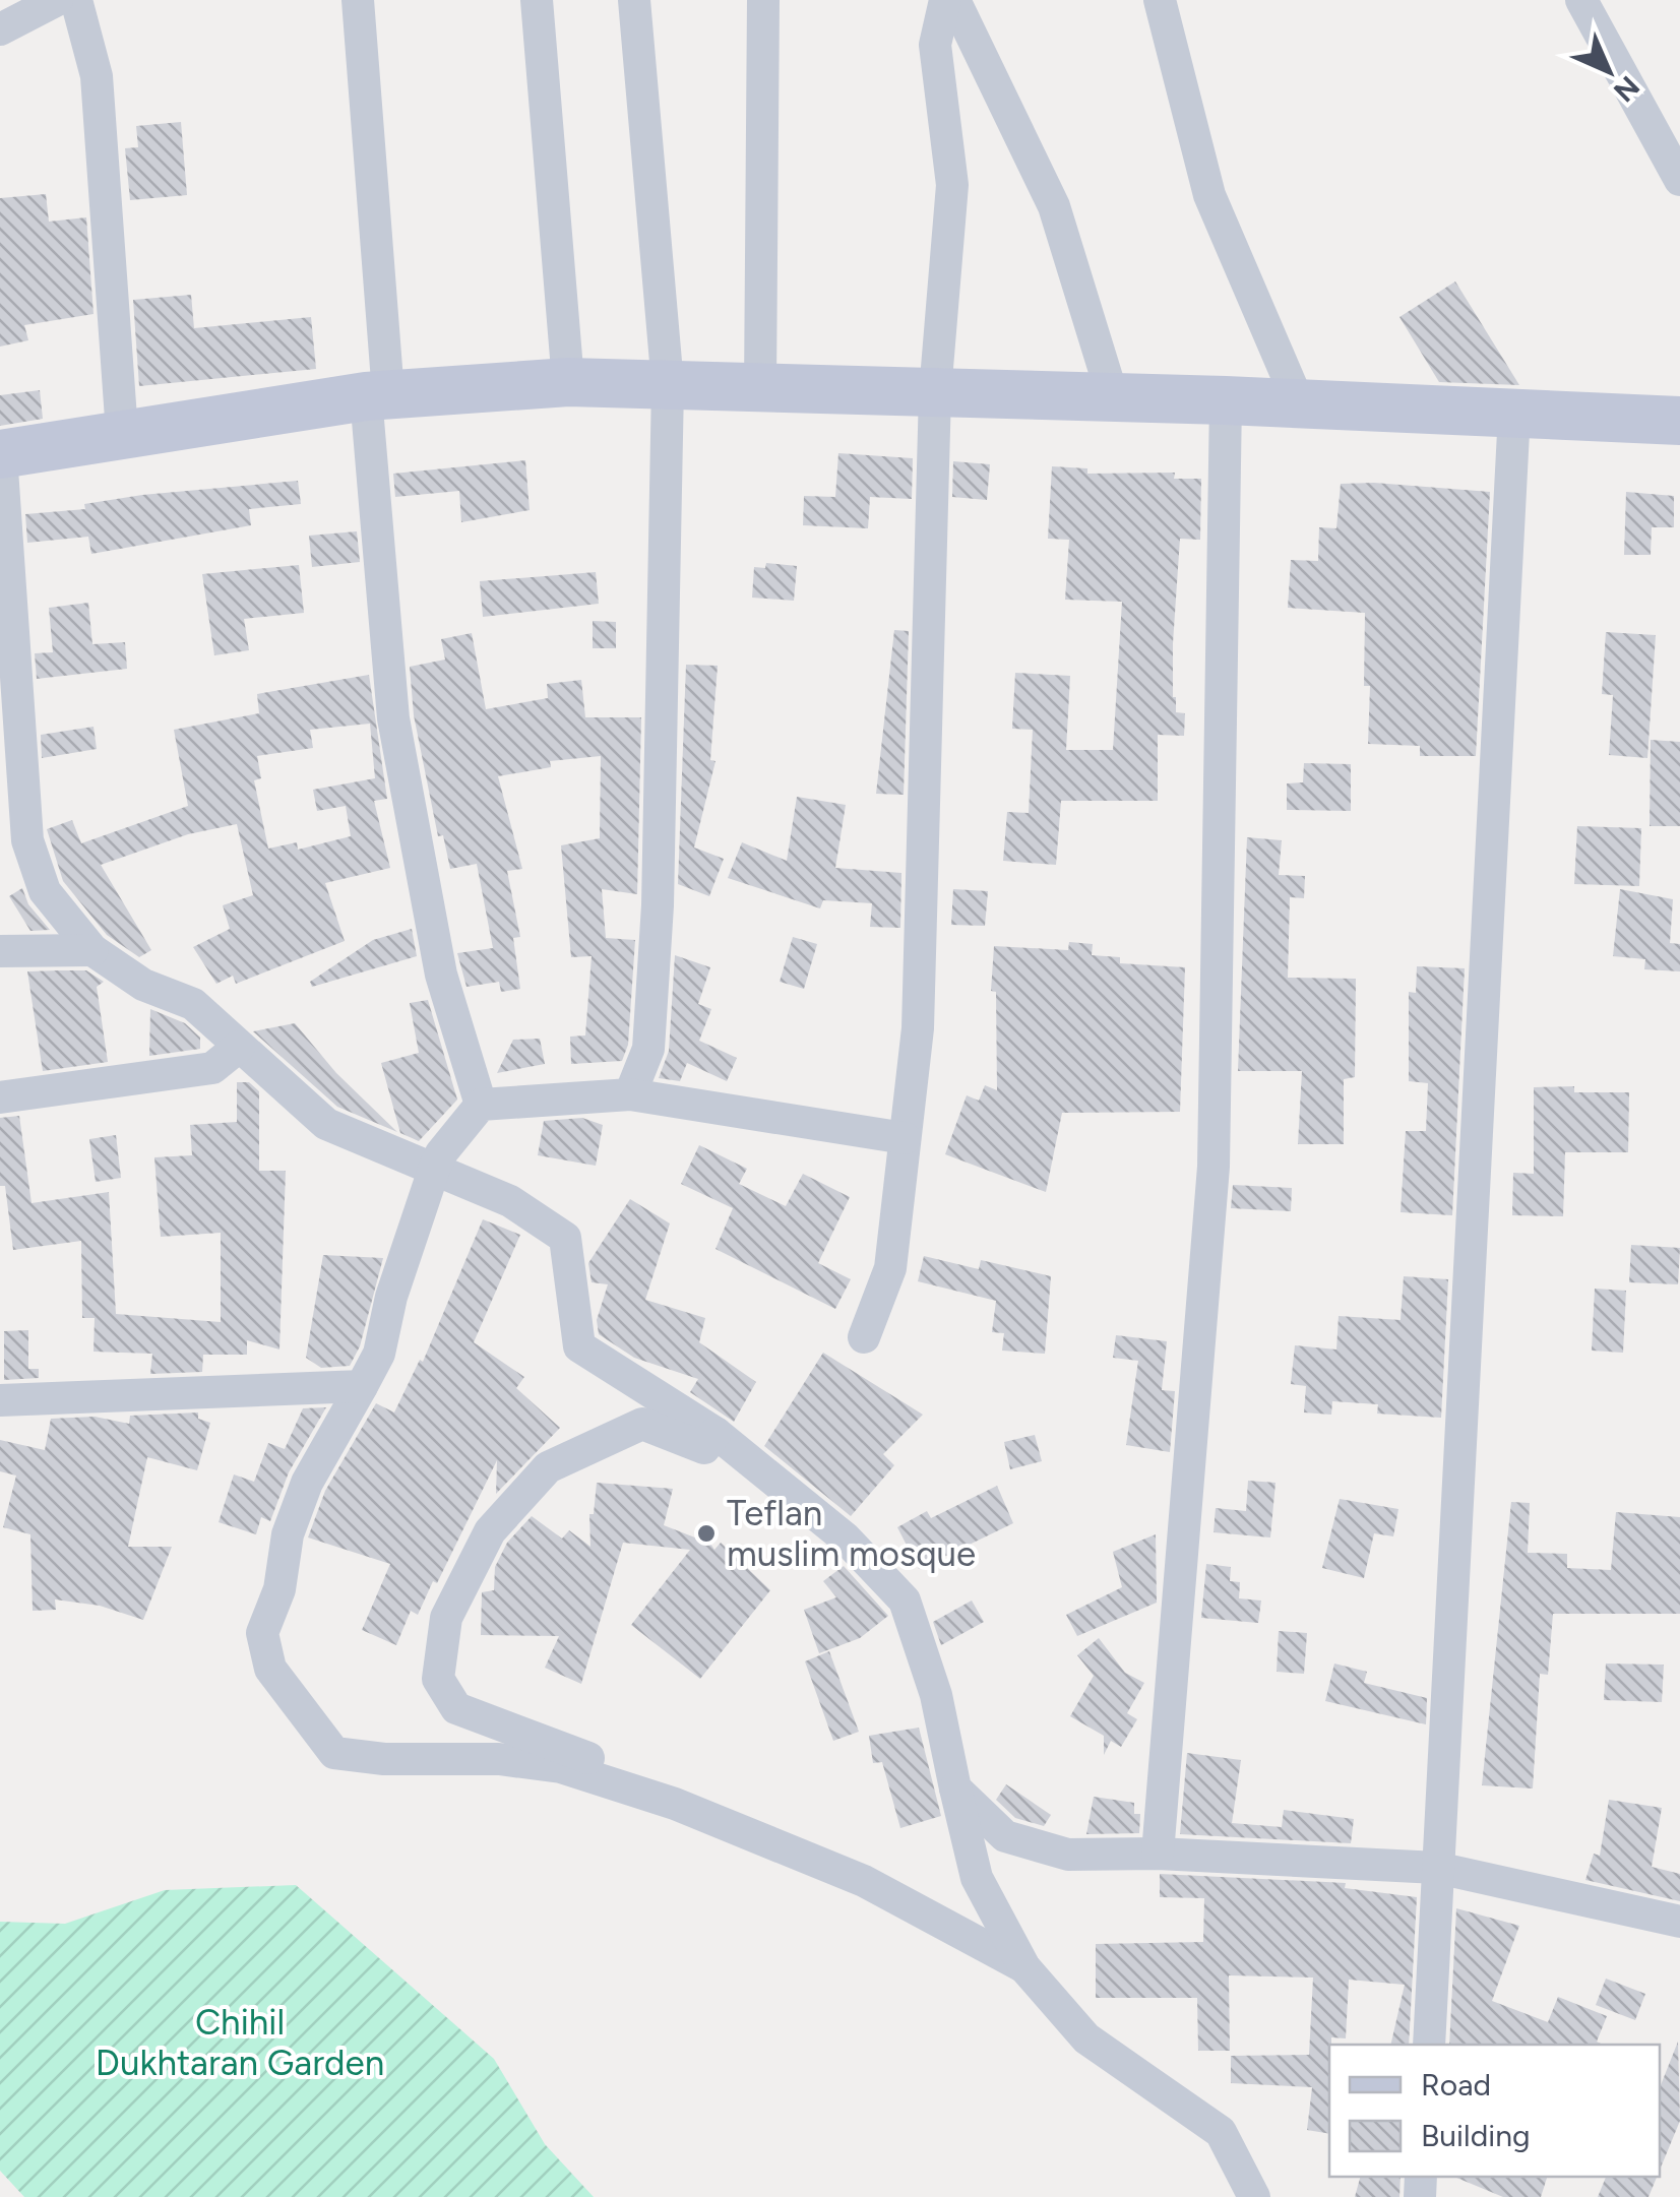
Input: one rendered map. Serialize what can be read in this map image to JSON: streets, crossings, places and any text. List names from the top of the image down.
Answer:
{
  "parks": ["Chihil Dukhtaran Garden"],
  "places": ["Teflan muslim mosque"],
  "legend": ["Road", "Building"],
  "north": "bottom right"
}
